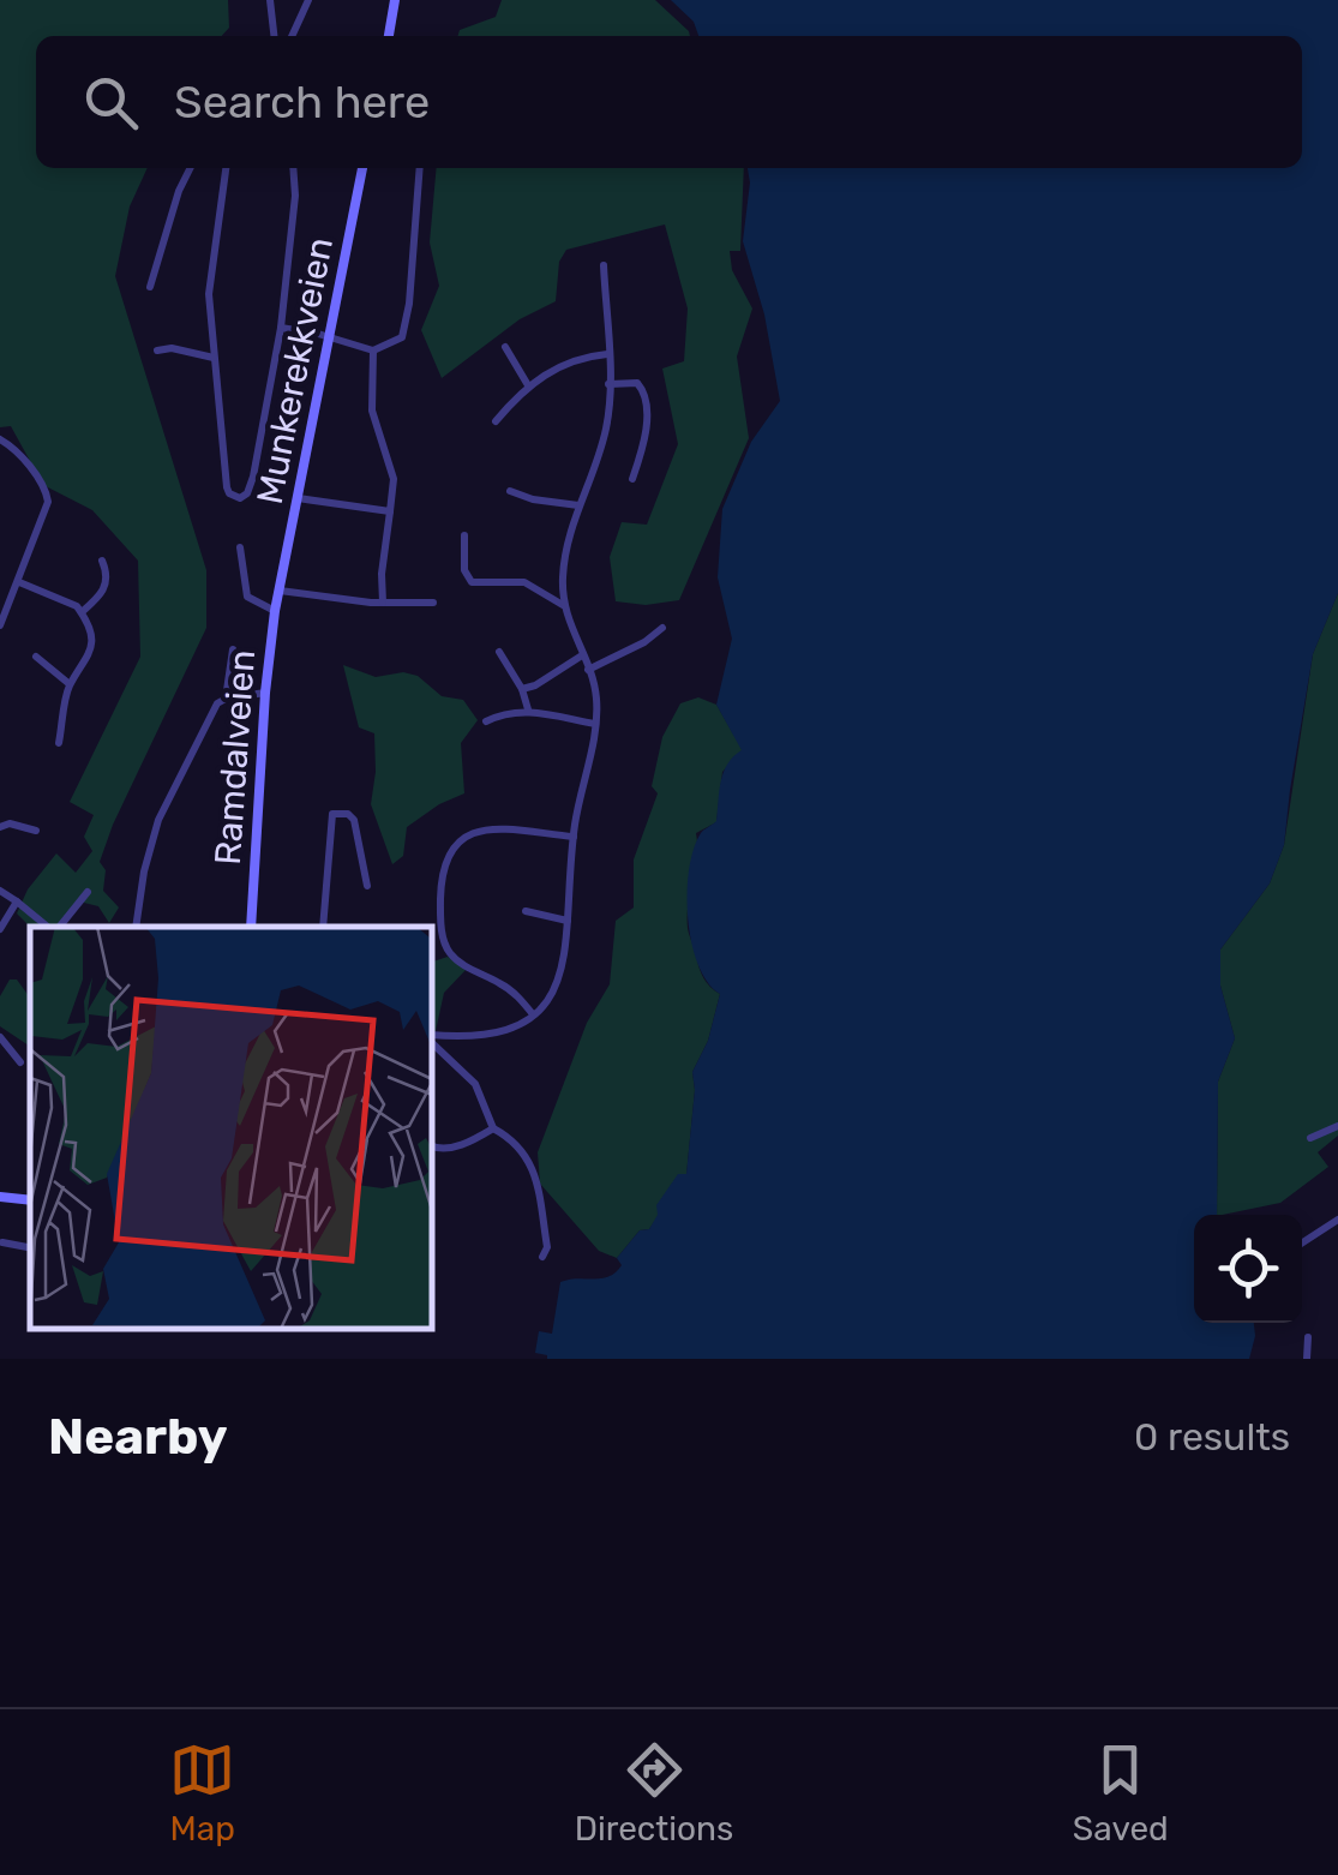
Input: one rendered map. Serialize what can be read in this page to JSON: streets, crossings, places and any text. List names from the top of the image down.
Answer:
{
  "streets": {
    "main road": ["Munkerekkveien", "Ramdalveien"]
  },
  "crossings": [
    ["Munkerekkveien", "Ramdalveien"]
  ],
  "page": {
    "search": "Search here",
    "heading": ["Nearby", "0 results"],
    "nav": ["Map", "Directions", "Saved"]
  }
}
